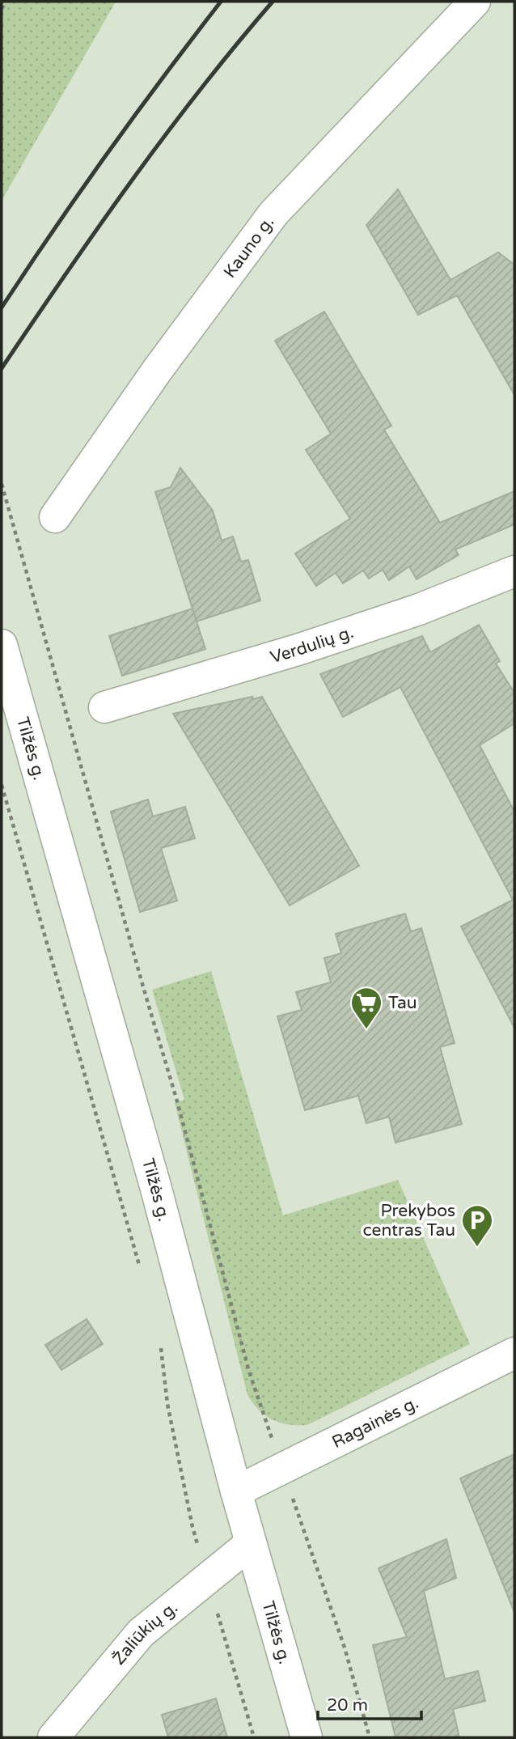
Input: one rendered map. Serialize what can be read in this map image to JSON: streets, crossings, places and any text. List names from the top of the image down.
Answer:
{
  "streets": {
    "main road": [
      "Kauno g.",
      "Verdulių g.",
      "Tilžės g.",
      "Ragainės g.",
      "Žaliūkių g."
    ]
  },
  "crossings": [
    ["Tilžės g.", "Ragainės g."],
    ["Tilžės g.", "Žaliūkių g."]
  ],
  "places": {
    "supermarket": ["Tau"],
    "parking": ["Prekybos centras Tau"]
  },
  "scale_bar": "20 m"
}
